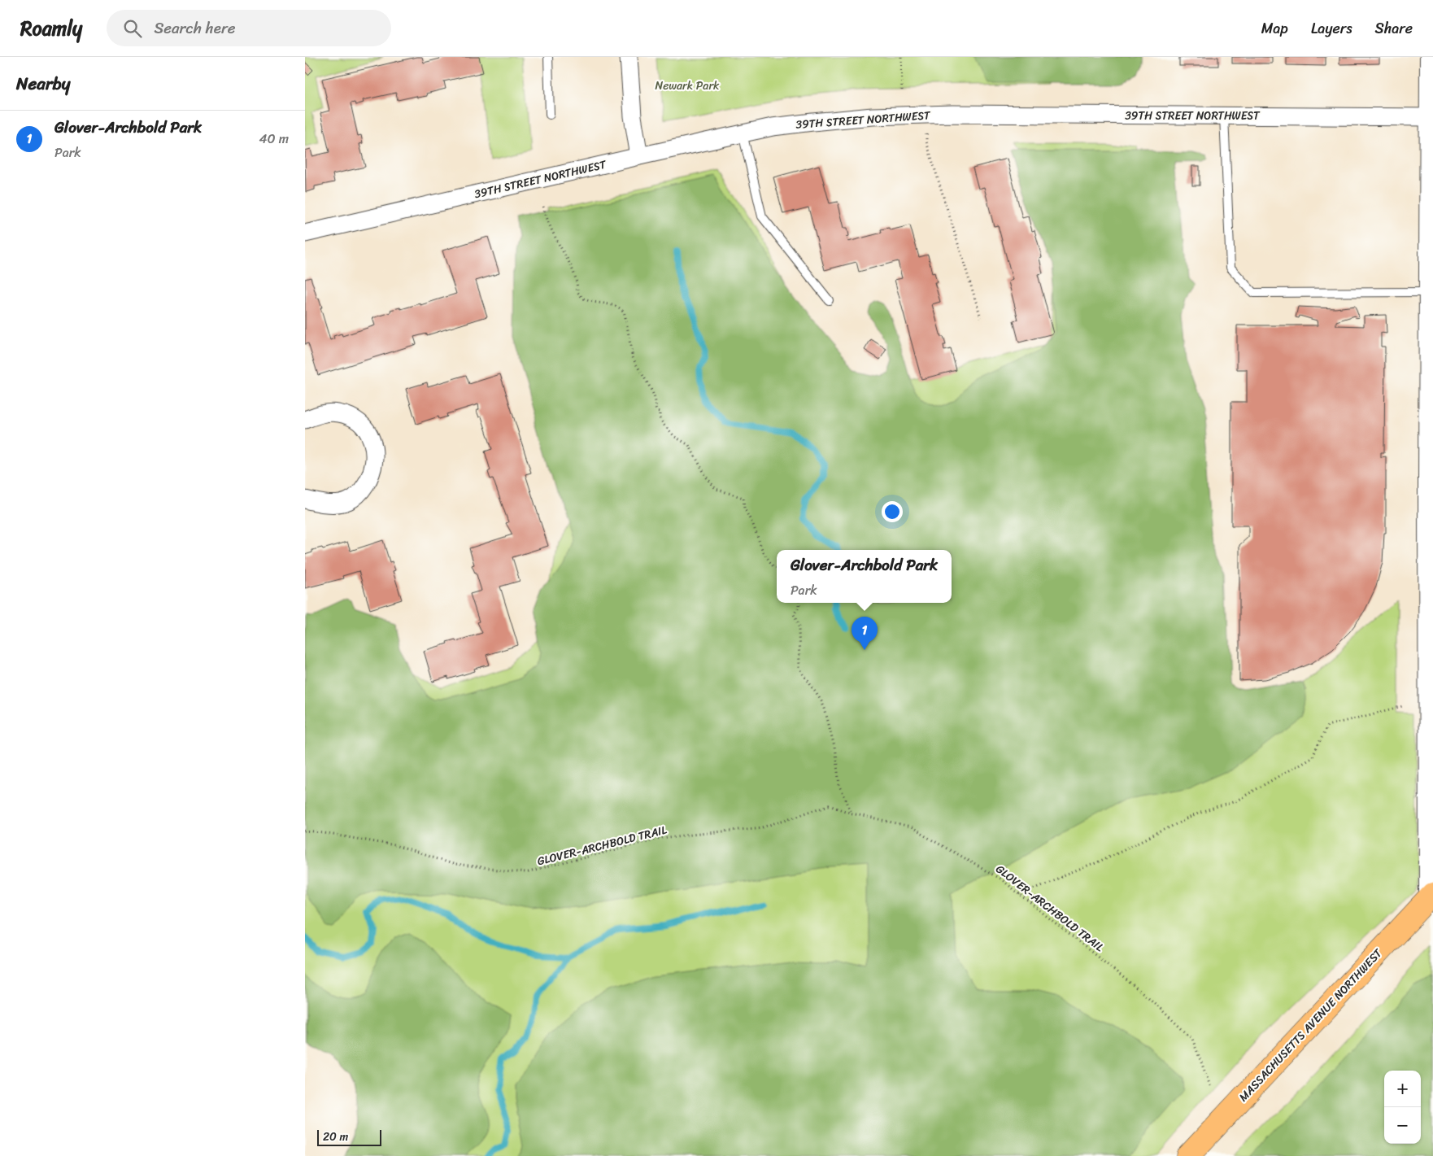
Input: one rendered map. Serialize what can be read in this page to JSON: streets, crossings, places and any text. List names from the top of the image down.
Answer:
{
  "streets": {
    "main road": ["MASSACHUSETTS AVENUE NORTHWEST"],
    "street": ["39TH STREET NORTHWEST"],
    "path": ["GLOVER-ARCHBOLD TRAIL"]
  },
  "parks": ["Newark Park"],
  "scale_bar": "20 m",
  "page": {
    "header": "Roamly",
    "search": "Search here",
    "nav": ["Map", "Layers", "Share"],
    "heading": "Nearby",
    "list": [
      {
        "mark": "1",
        "name": "Glover-Archbold Park",
        "note": "Park",
        "value": "40 m"
      }
    ],
    "popup": ["Glover-Archbold Park", "Park"],
    "pins": "1",
    "map_buttons": ["+", "−"],
    "scale": "20 m"
  }
}
